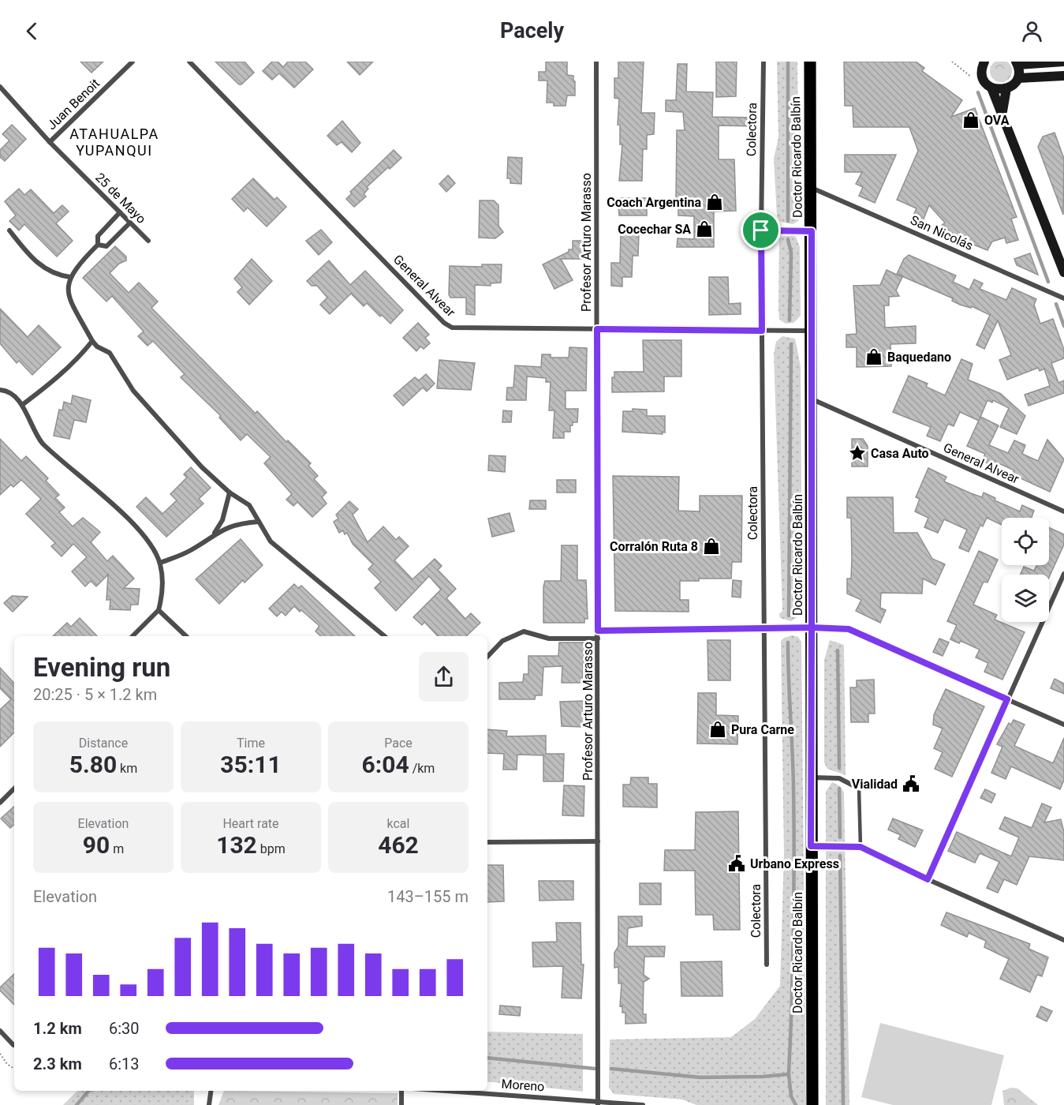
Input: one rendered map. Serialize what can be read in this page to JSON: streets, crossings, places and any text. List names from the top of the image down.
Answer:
{
  "streets": {
    "main road": ["Doctor Ricardo Balbín"],
    "street": [
      "Juan Benoit",
      "Colectora",
      "25 de Mayo",
      "San Nicolás",
      "Profesor Arturo Marasso",
      "General Alvear",
      "Moreno"
    ]
  },
  "crossings": [
    ["Juan Benoit", "25 de Mayo"],
    ["Colectora", "General Alvear"],
    ["Doctor Ricardo Balbín", "San Nicolás"],
    ["Doctor Ricardo Balbín", "General Alvear"],
    ["Profesor Arturo Marasso", "General Alvear"],
    ["Profesor Arturo Marasso", "Moreno"]
  ],
  "districts": ["ATAHUALPA YUPANQUI"],
  "places": {
    "shop": [
      "OVA",
      "Coach Argentina",
      "Cocechar SA",
      "Baquedano",
      "Corralón Ruta 8",
      "Pura Carne"
    ],
    "place": ["Casa Auto"],
    "public building": ["Vialidad", "Urbano Express"]
  },
  "page": {
    "header": "Pacely",
    "heading": ["Evening run", "20:25 · 5 × 1.2 km"],
    "stats": [
      ["Distance", "5.80 km"],
      ["Time", "35:11"],
      ["Pace", "6:04 /km"],
      ["Elevation", "90 m"],
      ["Heart rate", "132 bpm"],
      ["kcal", "462"]
    ],
    "chart": ["Elevation", "143–155 m"],
    "list": [
      {
        "name": "1.2 km",
        "note": "6:30"
      },
      {
        "name": "2.3 km",
        "note": "6:13"
      }
    ]
  }
}
